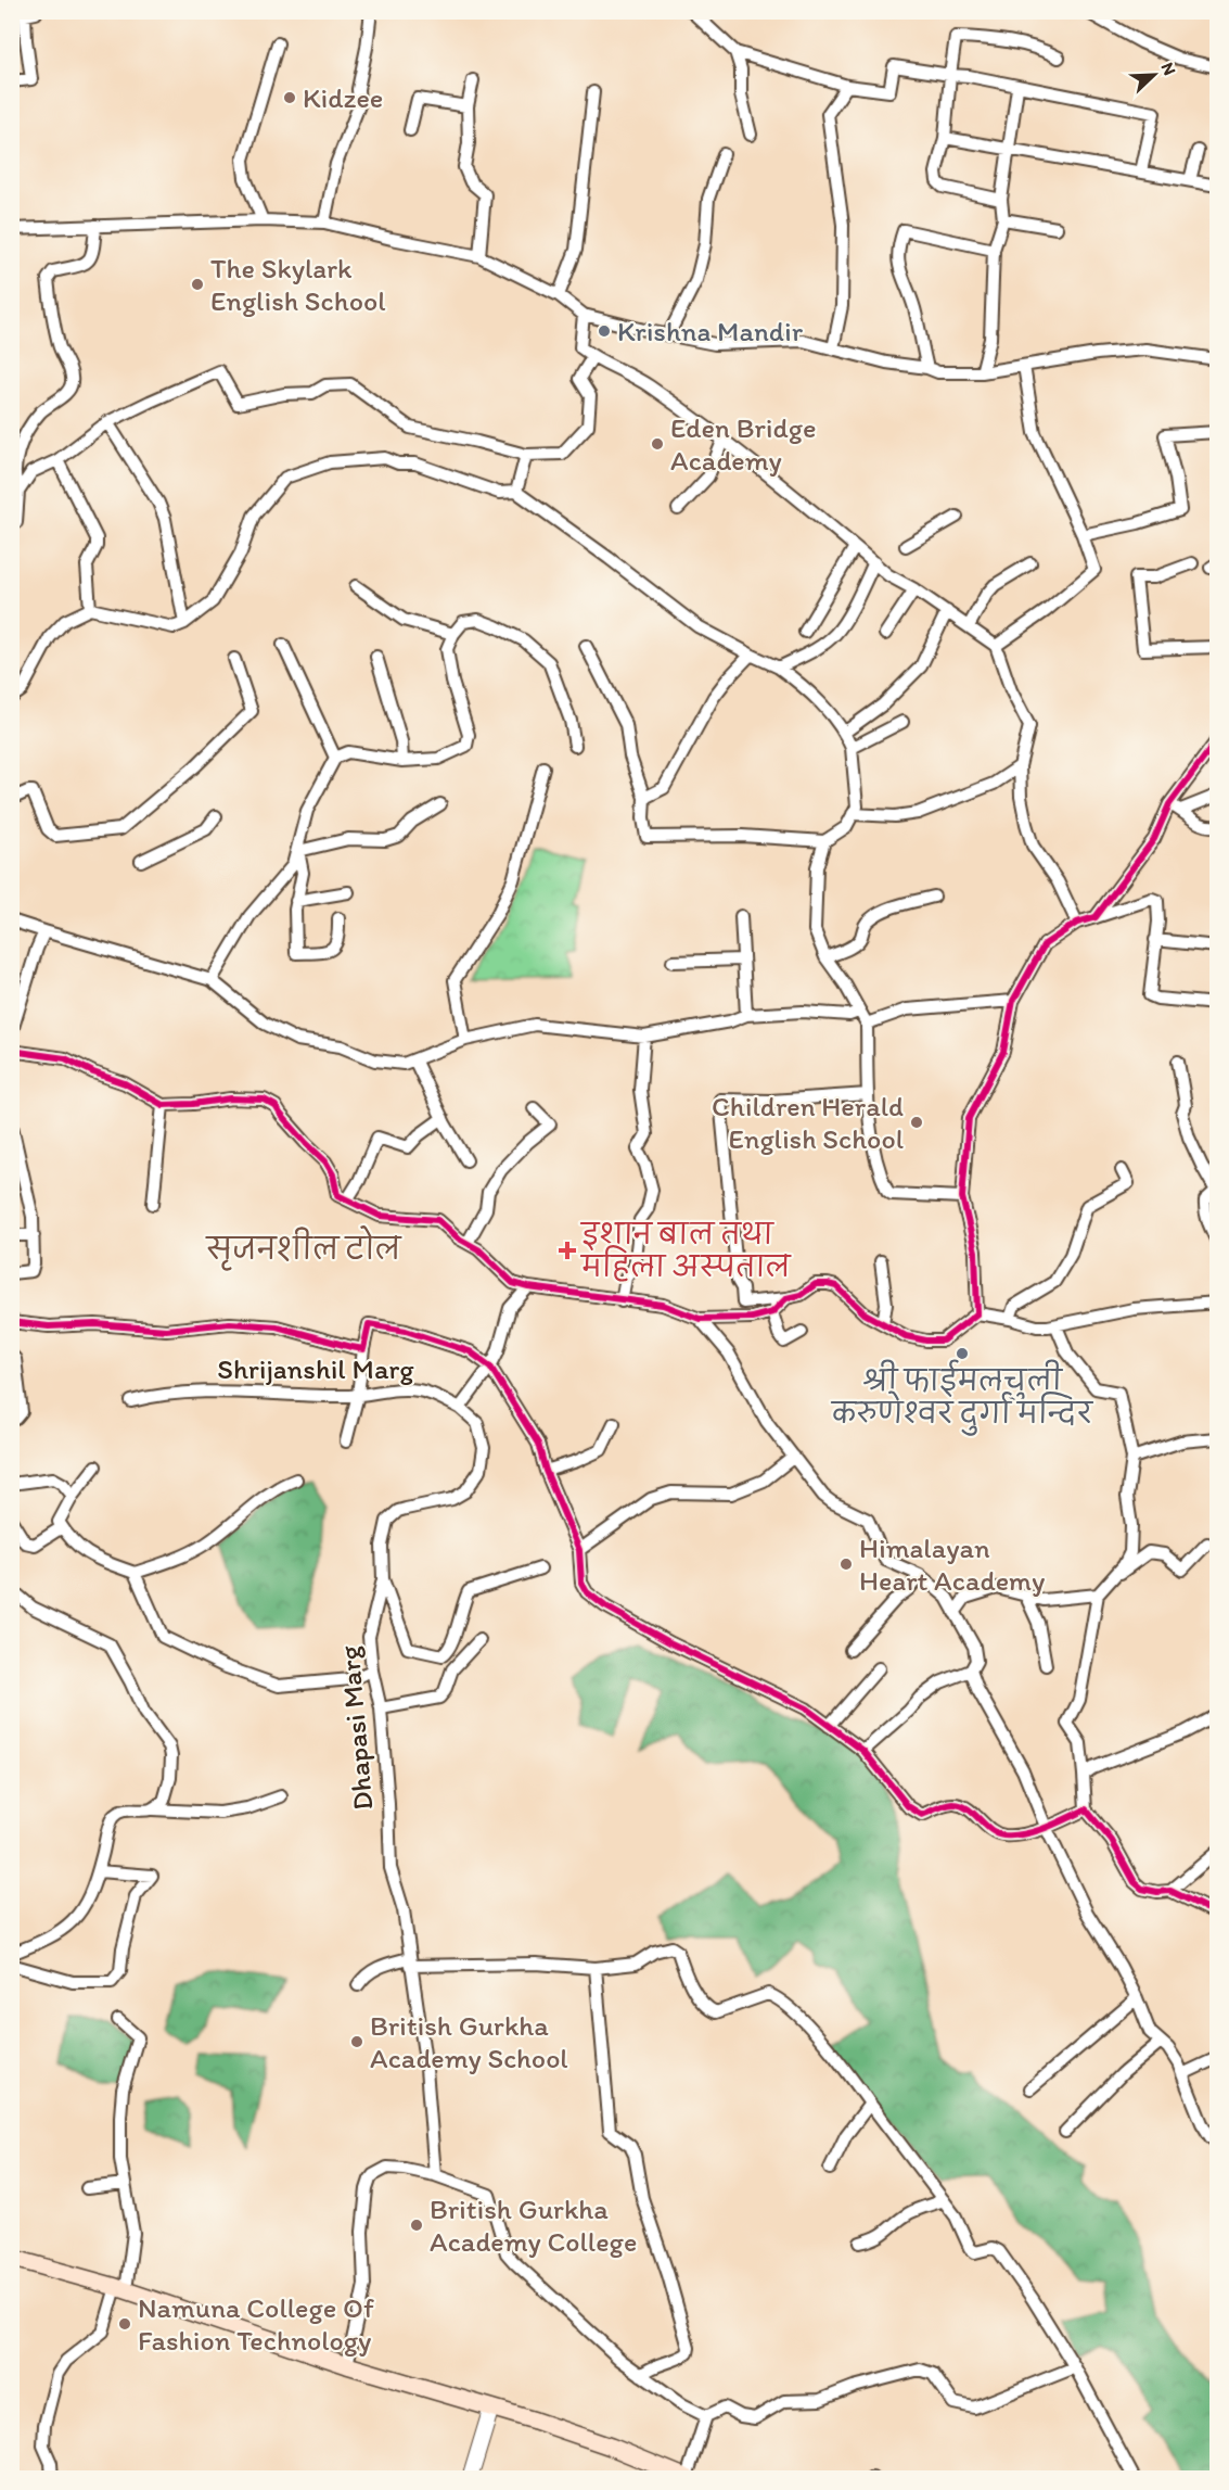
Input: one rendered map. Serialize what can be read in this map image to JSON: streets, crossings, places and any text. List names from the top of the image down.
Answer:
{
  "streets": {
    "street": ["Shrijanshil Marg", "Dhapasi Marg"]
  },
  "crossings": [
    ["Shrijanshil Marg", "Dhapasi Marg"]
  ],
  "districts": ["सृजनशील टोल"],
  "places": {
    "other": [
      "Kidzee",
      "The Skylark English School",
      "Krishna Mandir",
      "Eden Bridge Academy",
      "Children Herald English School",
      "श्री फाईमलचुली करुणेश्वर दुर्गा मन्दिर",
      "Himalayan Heart Academy",
      "British Gurkha Academy School",
      "British Gurkha Academy College",
      "Namuna College Of Fashion Technology"
    ],
    "health": ["इशान बाल तथा महिला अस्पताल"]
  },
  "north": "top right"
}
